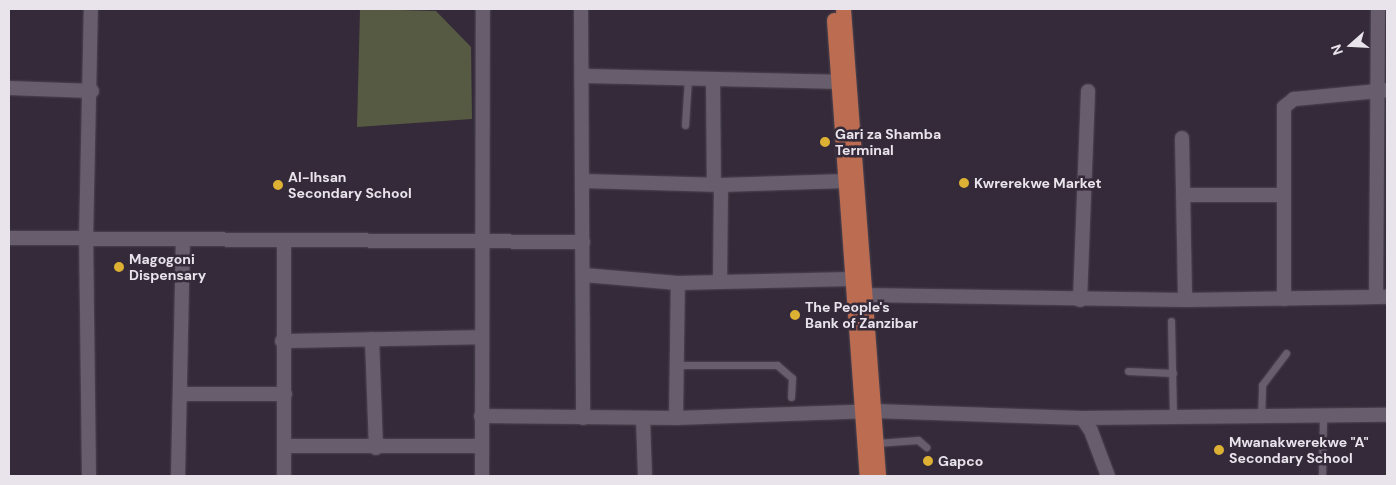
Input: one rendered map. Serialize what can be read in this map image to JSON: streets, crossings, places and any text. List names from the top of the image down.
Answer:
{
  "places": [
    "Gari za Shamba Terminal",
    "Kwrerekwe Market",
    "Al-Ihsan Secondary School",
    "Magogoni Dispensary",
    "The People's Bank of Zanzibar",
    "Mwanakwerekwe \"A\" Secondary School",
    "Gapco"
  ],
  "north": "left"
}
